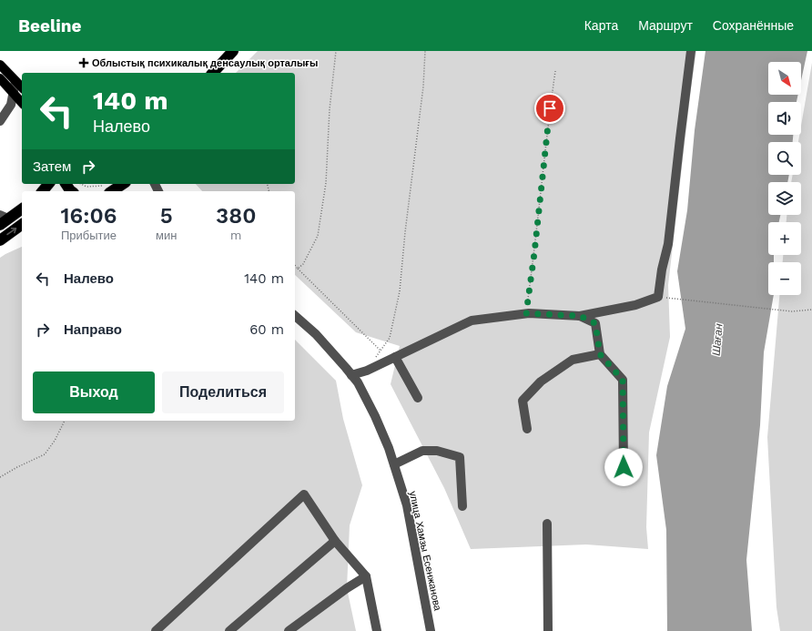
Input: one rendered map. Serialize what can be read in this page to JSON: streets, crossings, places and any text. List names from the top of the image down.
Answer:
{
  "streets": {
    "street": ["улица Хамзы Есенжанова"]
  },
  "water": ["Шаған"],
  "places": {
    "health": ["Облыстық психикалық денсаулық орталығы"]
  },
  "north": "bottom right",
  "page": {
    "header": "Beeline",
    "nav": ["Карта", "Маршрут", "Сохранённые"],
    "map_buttons": ["+", "−"],
    "turn": ["140 m", "Налево"],
    "then": "Затем",
    "eta": [
      "16:06",
      "Прибытие",
      "5",
      "мин",
      "380",
      "m"
    ],
    "list": [
      {
        "name": "Налево",
        "value": "140 m"
      },
      {
        "name": "Направо",
        "value": "60 m"
      }
    ],
    "buttons": ["Выход", "Поделиться"]
  }
}
